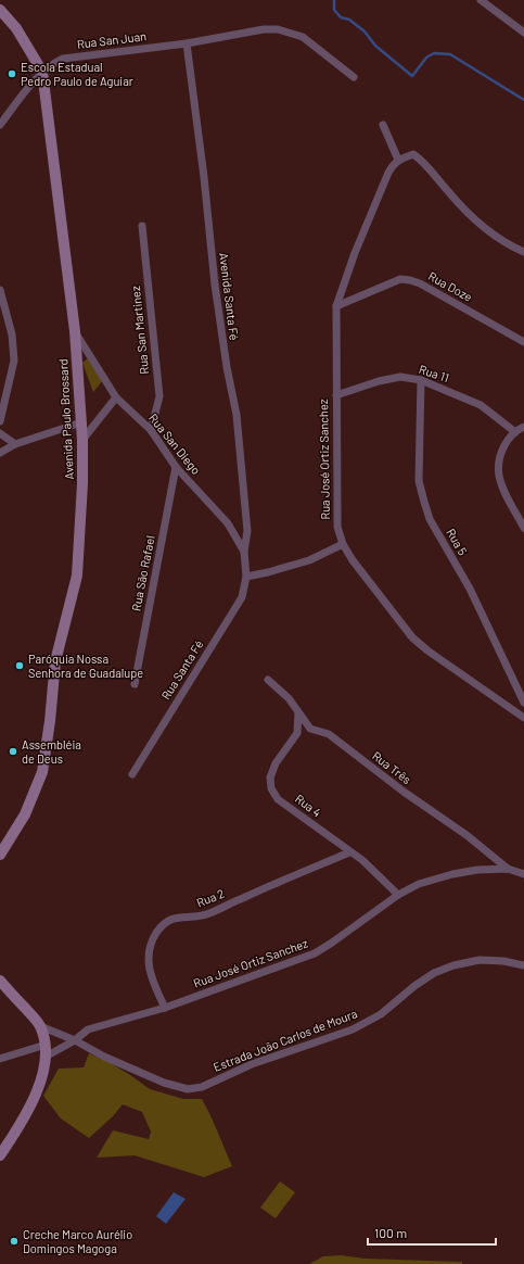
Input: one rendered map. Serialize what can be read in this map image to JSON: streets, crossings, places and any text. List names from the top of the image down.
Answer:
{
  "streets": {
    "main road": ["Avenida Paulo Brossard"],
    "street": [
      "Rua San Juan",
      "Rua Doze",
      "Avenida Santa Fé",
      "Rua San Martinez",
      "Rua 11",
      "Rua San Diego",
      "Rua José Ortiz Sanchez",
      "Rua 5",
      "Rua São Rafael",
      "Rua Santa Fé",
      "Rua Três",
      "Rua 4",
      "Rua 2",
      "Estrada João Carlos de Moura"
    ]
  },
  "crossings": [
    ["Rua San Juan", "Avenida Santa Fé"],
    ["Rua San Juan", "Avenida Paulo Brossard"],
    ["Rua Doze", "Rua José Ortiz Sanchez"],
    ["Avenida Santa Fé", "Rua San Diego"],
    ["Rua San Martinez", "Rua San Diego"],
    ["Rua 11", "Rua José Ortiz Sanchez"],
    ["Rua 11", "Rua 5"],
    ["Avenida Paulo Brossard", "Rua San Diego"],
    ["Rua San Diego", "Rua São Rafael"],
    ["Rua San Diego", "Rua Santa Fé"],
    ["Rua José Ortiz Sanchez", "Rua Três"],
    ["Rua José Ortiz Sanchez", "Rua 4"],
    ["Rua José Ortiz Sanchez", "Rua 2"],
    ["Rua José Ortiz Sanchez", "Estrada João Carlos de Moura"],
    ["Rua Três", "Rua 4"],
    ["Rua 4", "Rua 2"]
  ],
  "places": [
    "Escola Estadual Pedro Paulo de Aguiar",
    "Paróquia Nossa Senhora de Guadalupe",
    "Assembléia de Deus",
    "Creche Marco Aurélio Domingos Magoga"
  ],
  "scale_bar": "100 m"
}
